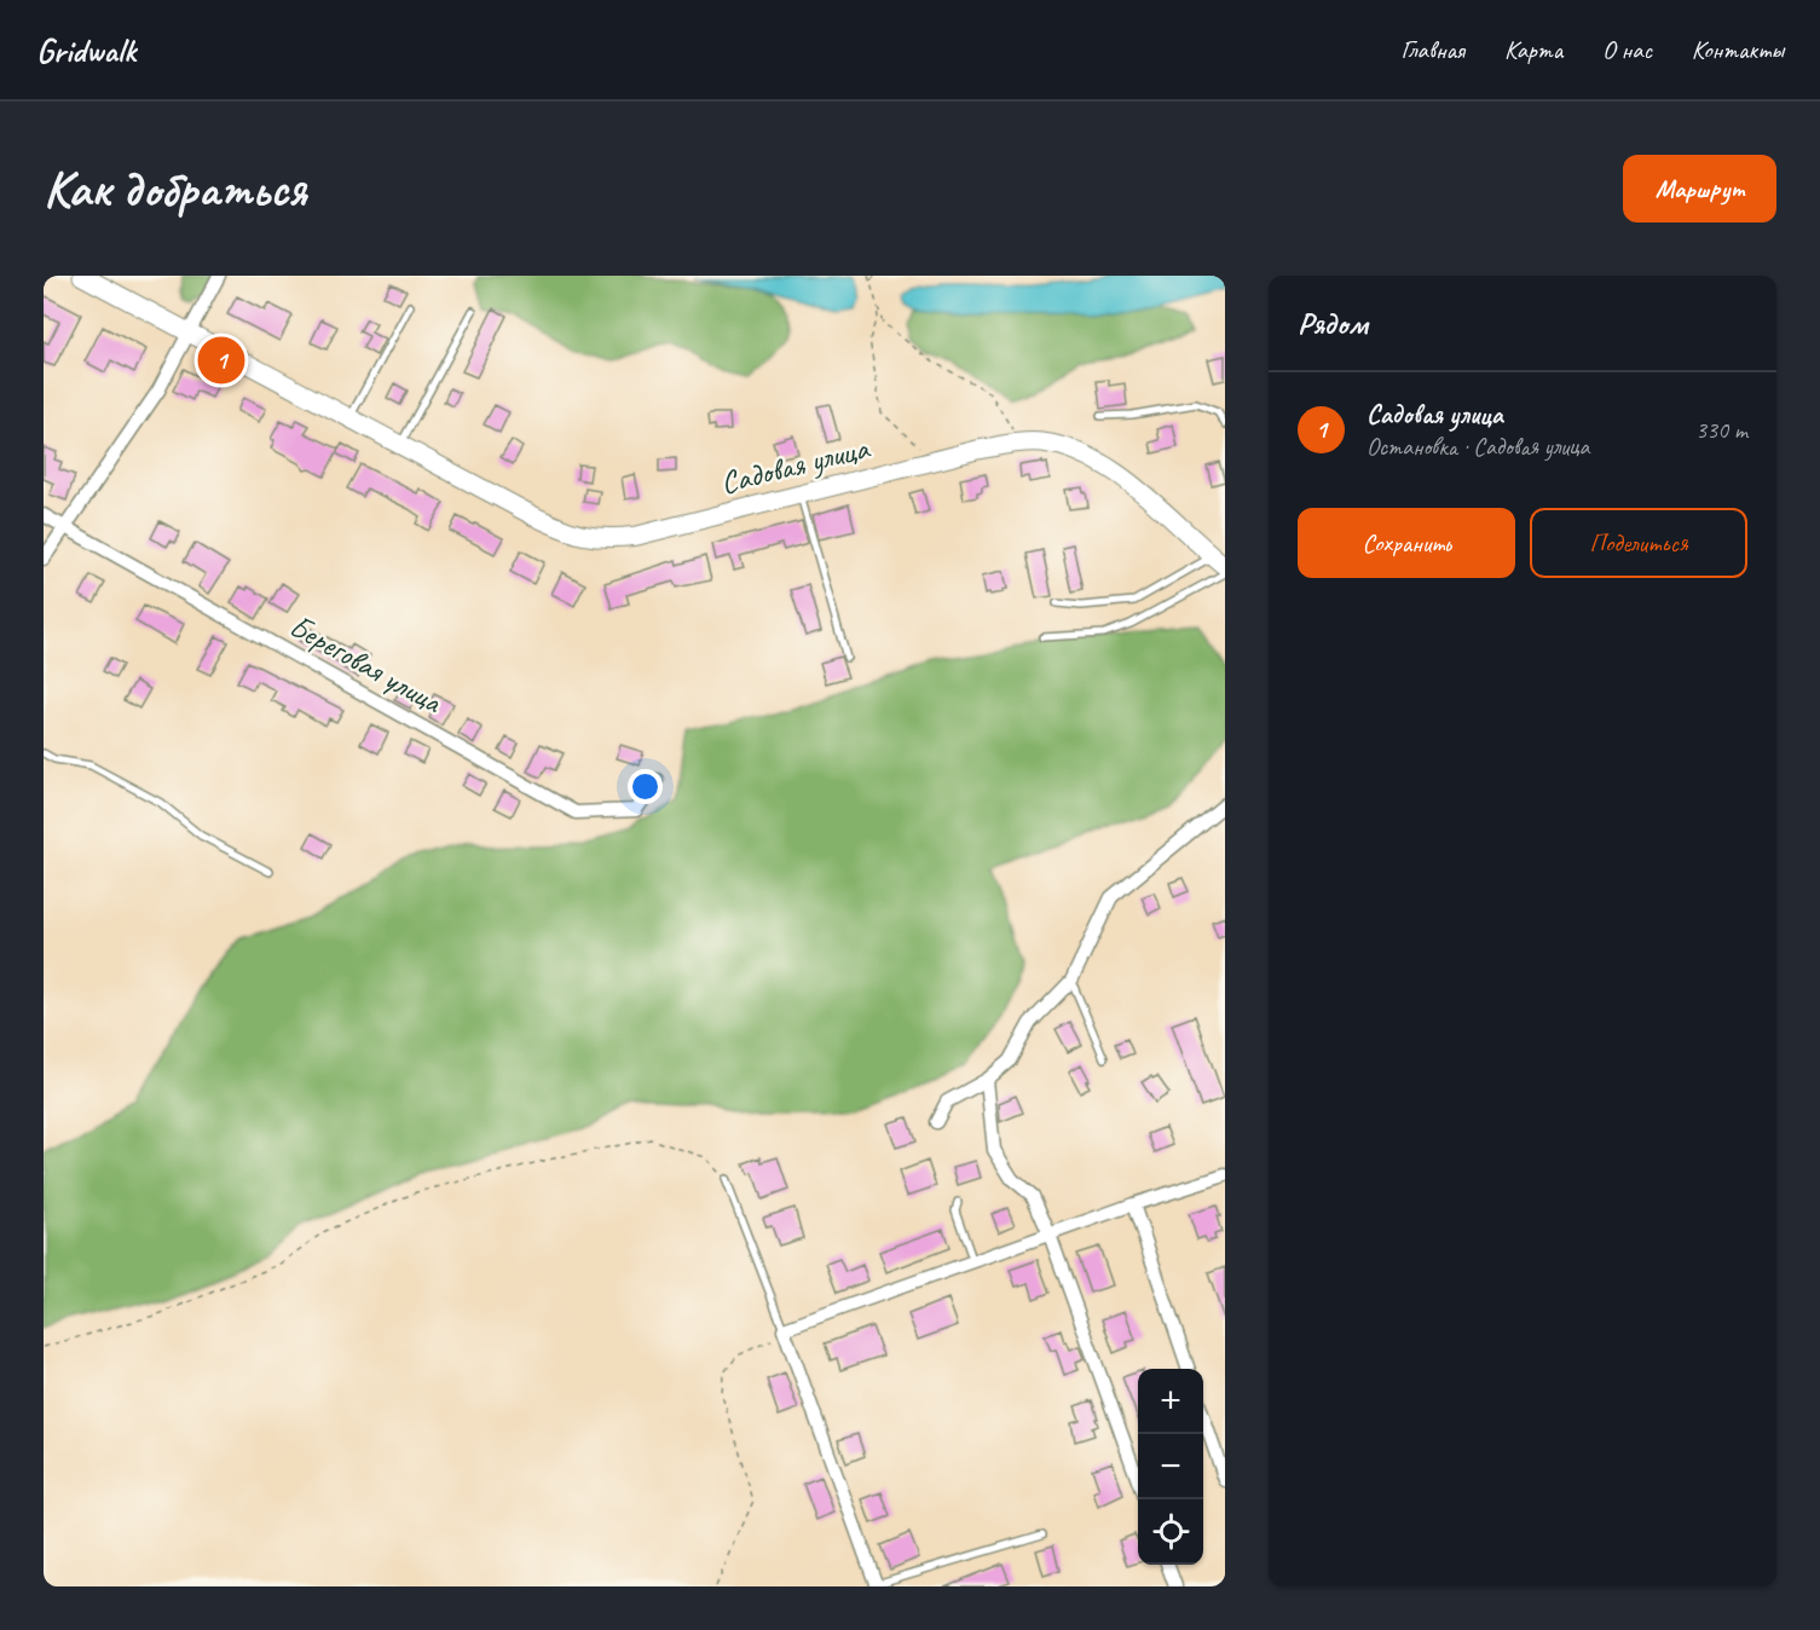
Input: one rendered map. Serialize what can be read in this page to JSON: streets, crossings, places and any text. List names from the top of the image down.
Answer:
{
  "streets": {
    "street": ["Садовая улица", "Береговая улица"]
  },
  "page": {
    "header": "Gridwalk",
    "nav": [
      "Главная",
      "Карта",
      "О нас",
      "Контакты"
    ],
    "buttons": [
      "Маршрут",
      ["Сохранить", "Поделиться"]
    ],
    "title": "Как добраться",
    "heading": "Рядом",
    "pins": "1",
    "list": [
      {
        "mark": "1",
        "name": "Садовая улица",
        "note": "Остановка · Садовая улица",
        "value": "330 m"
      }
    ],
    "map_buttons": ["+", "−"]
  }
}
